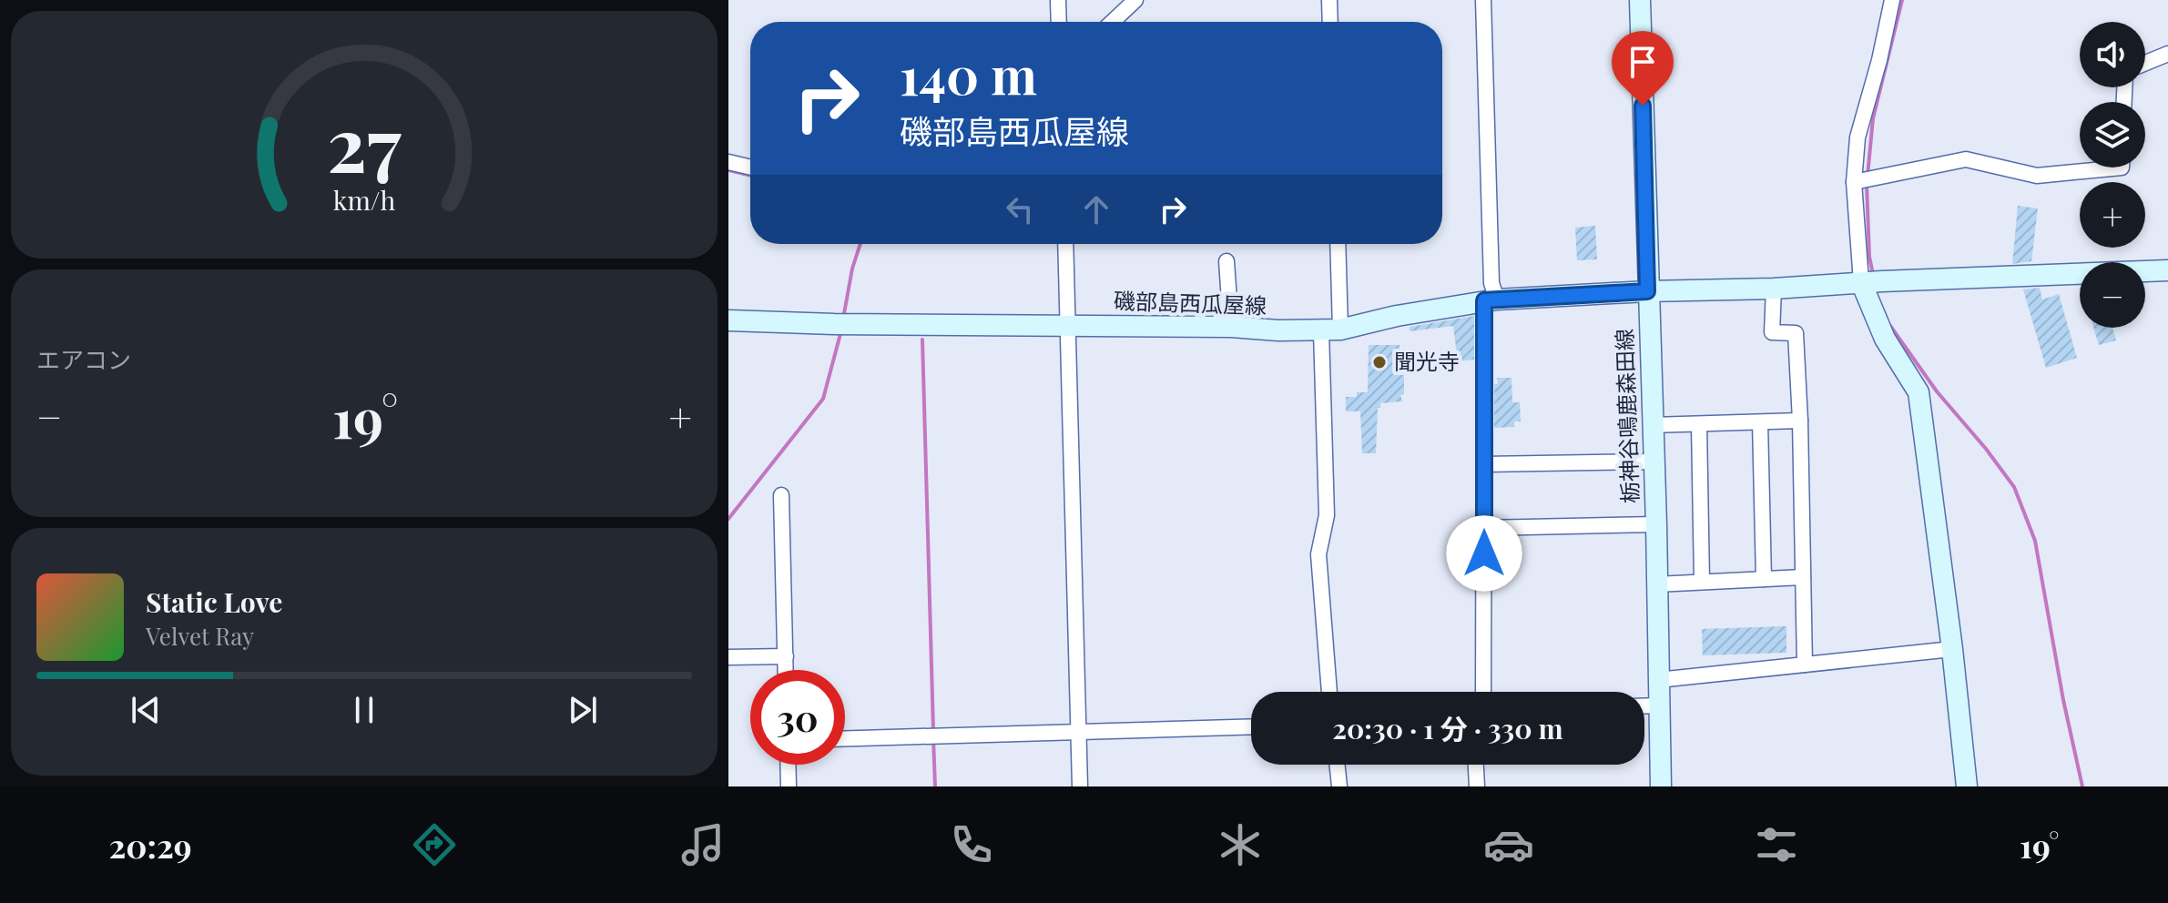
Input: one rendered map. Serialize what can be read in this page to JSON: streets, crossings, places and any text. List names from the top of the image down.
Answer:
{
  "streets": {
    "main road": ["磯部島西瓜屋線", "栃神谷鳴鹿森田線"]
  },
  "crossings": [
    ["磯部島西瓜屋線", "栃神谷鳴鹿森田線"]
  ],
  "places": ["聞光寺"],
  "page": {
    "map_buttons": ["+", "−"],
    "turn": ["140 m", "磯部島西瓜屋線"],
    "tile": "エアコン",
    "heat": ["−", "19°", "+"],
    "song": ["Static Love", "Velvet Ray"],
    "limit": "30",
    "trip": "20:30 · 1 分 · 330 m",
    "tabs": ["20:29", "19°"],
    "gauge": ["27", "km/h"]
  }
}
